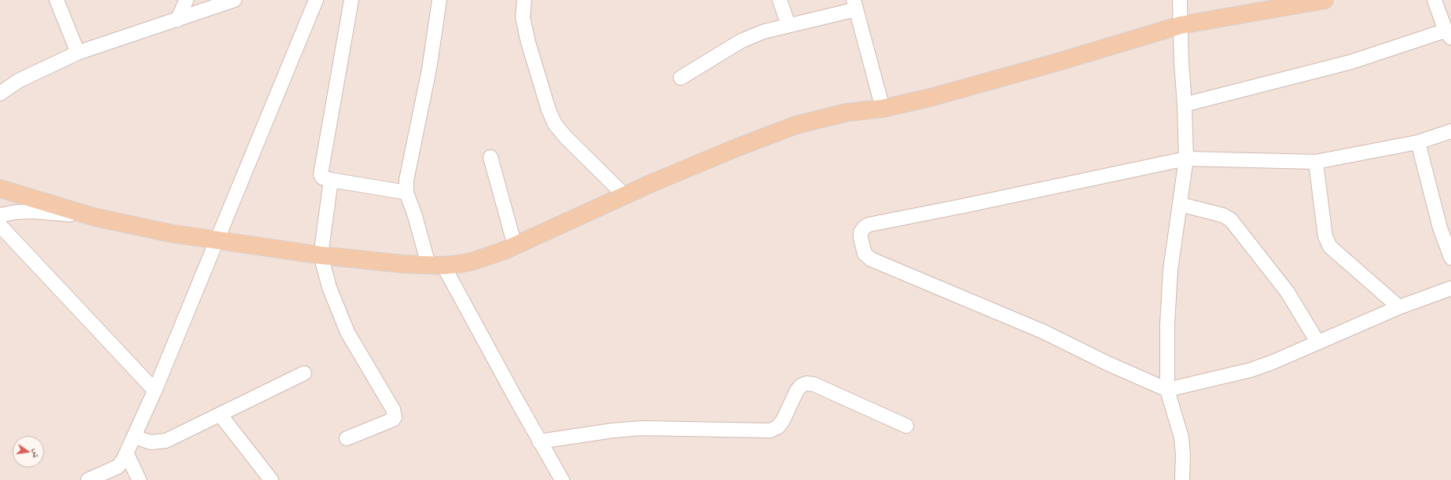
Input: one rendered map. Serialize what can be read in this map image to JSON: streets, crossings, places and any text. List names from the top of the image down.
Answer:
{
  "north": "right"
}
